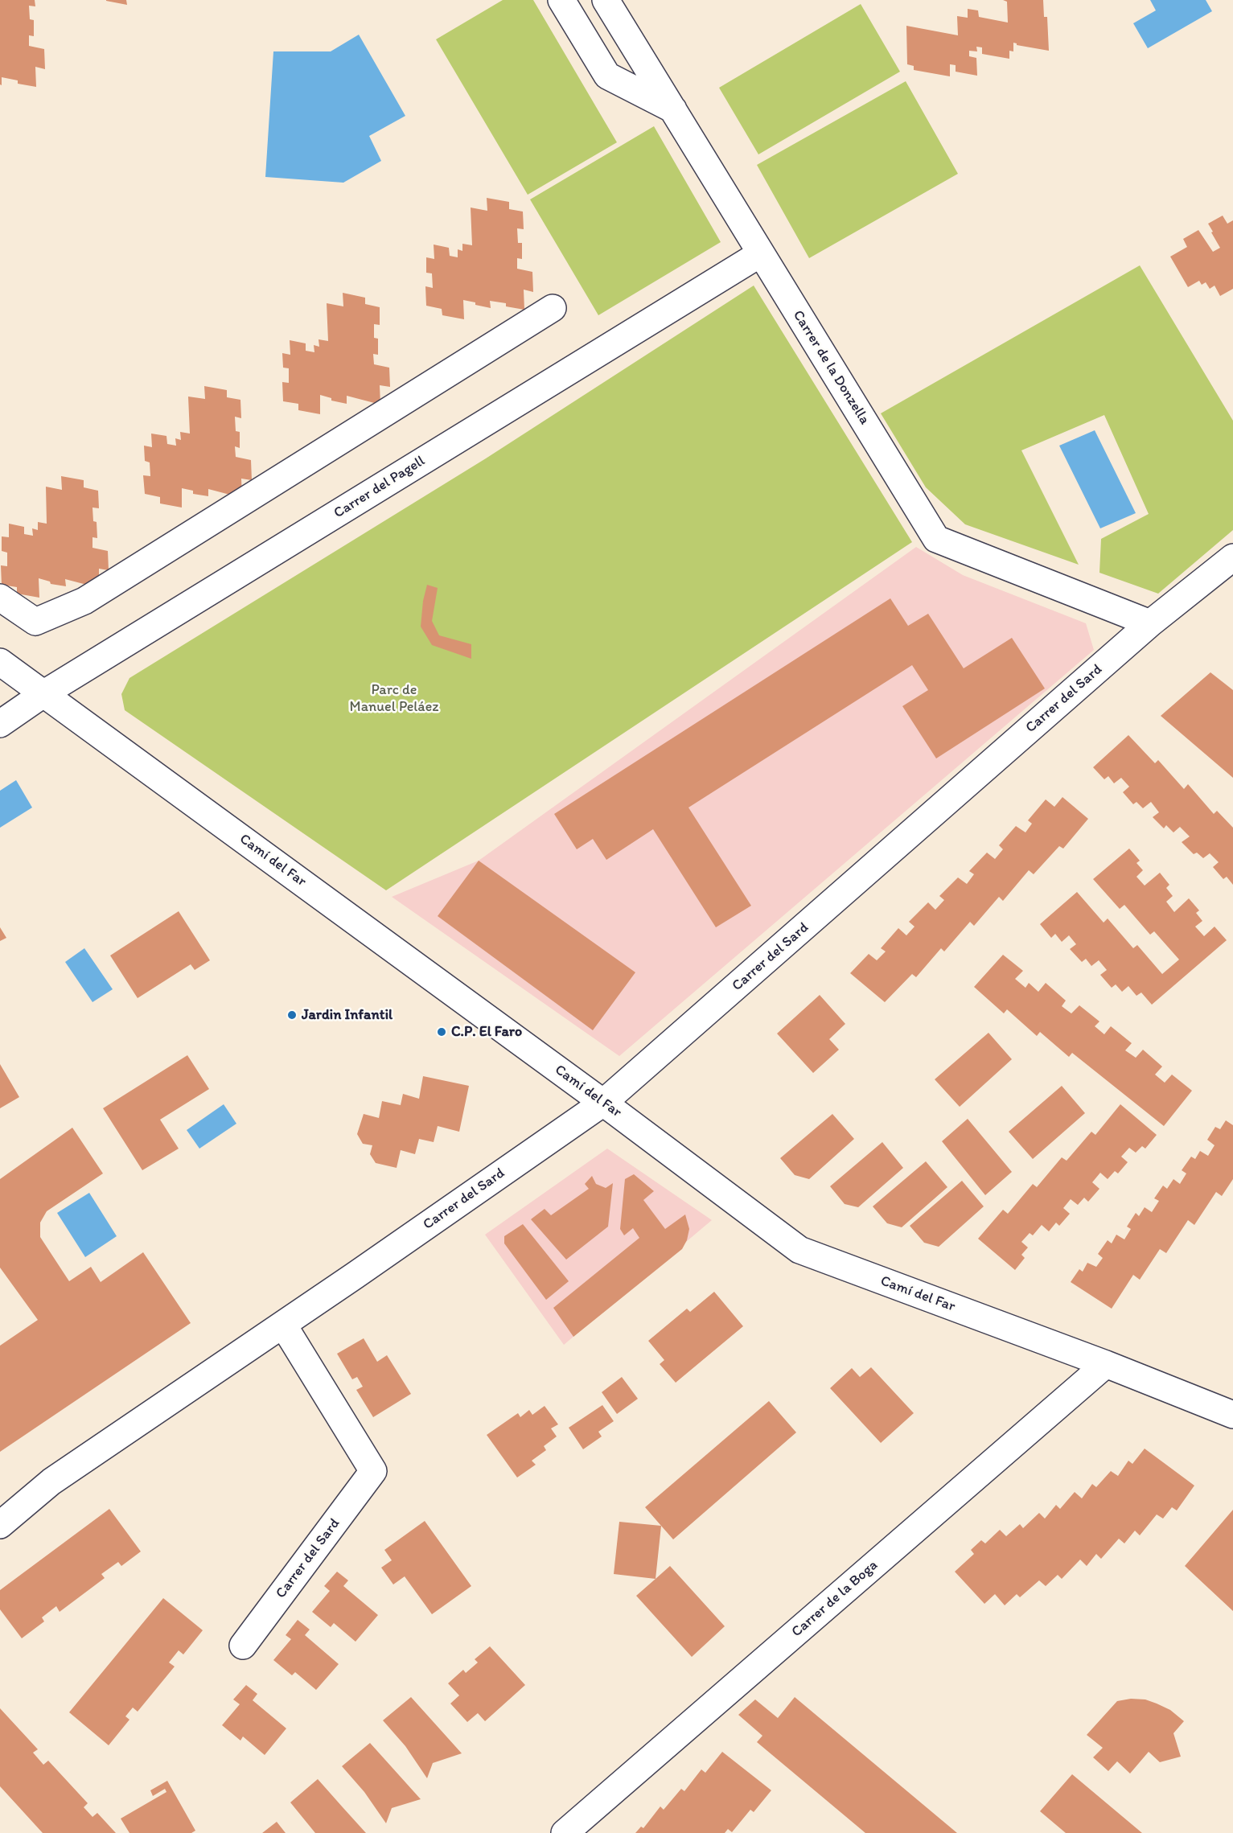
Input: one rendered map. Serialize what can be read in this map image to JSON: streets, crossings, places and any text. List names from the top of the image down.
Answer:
{
  "streets": {
    "street": [
      "Carrer de la Donzella",
      "Carrer del Pagell",
      "Carrer del Sard",
      "Camí del Far",
      "Carrer de la Boga"
    ]
  },
  "crossings": [
    ["Carrer de la Donzella", "Carrer del Pagell"],
    ["Carrer de la Donzella", "Carrer del Sard"],
    ["Carrer del Pagell", "Camí del Far"],
    ["Carrer del Sard", "Camí del Far"],
    ["Camí del Far", "Carrer de la Boga"]
  ],
  "parks": ["Parc de Manuel Peláez"],
  "places": ["Jardin Infantil", "C.P. El Faro"]
}
